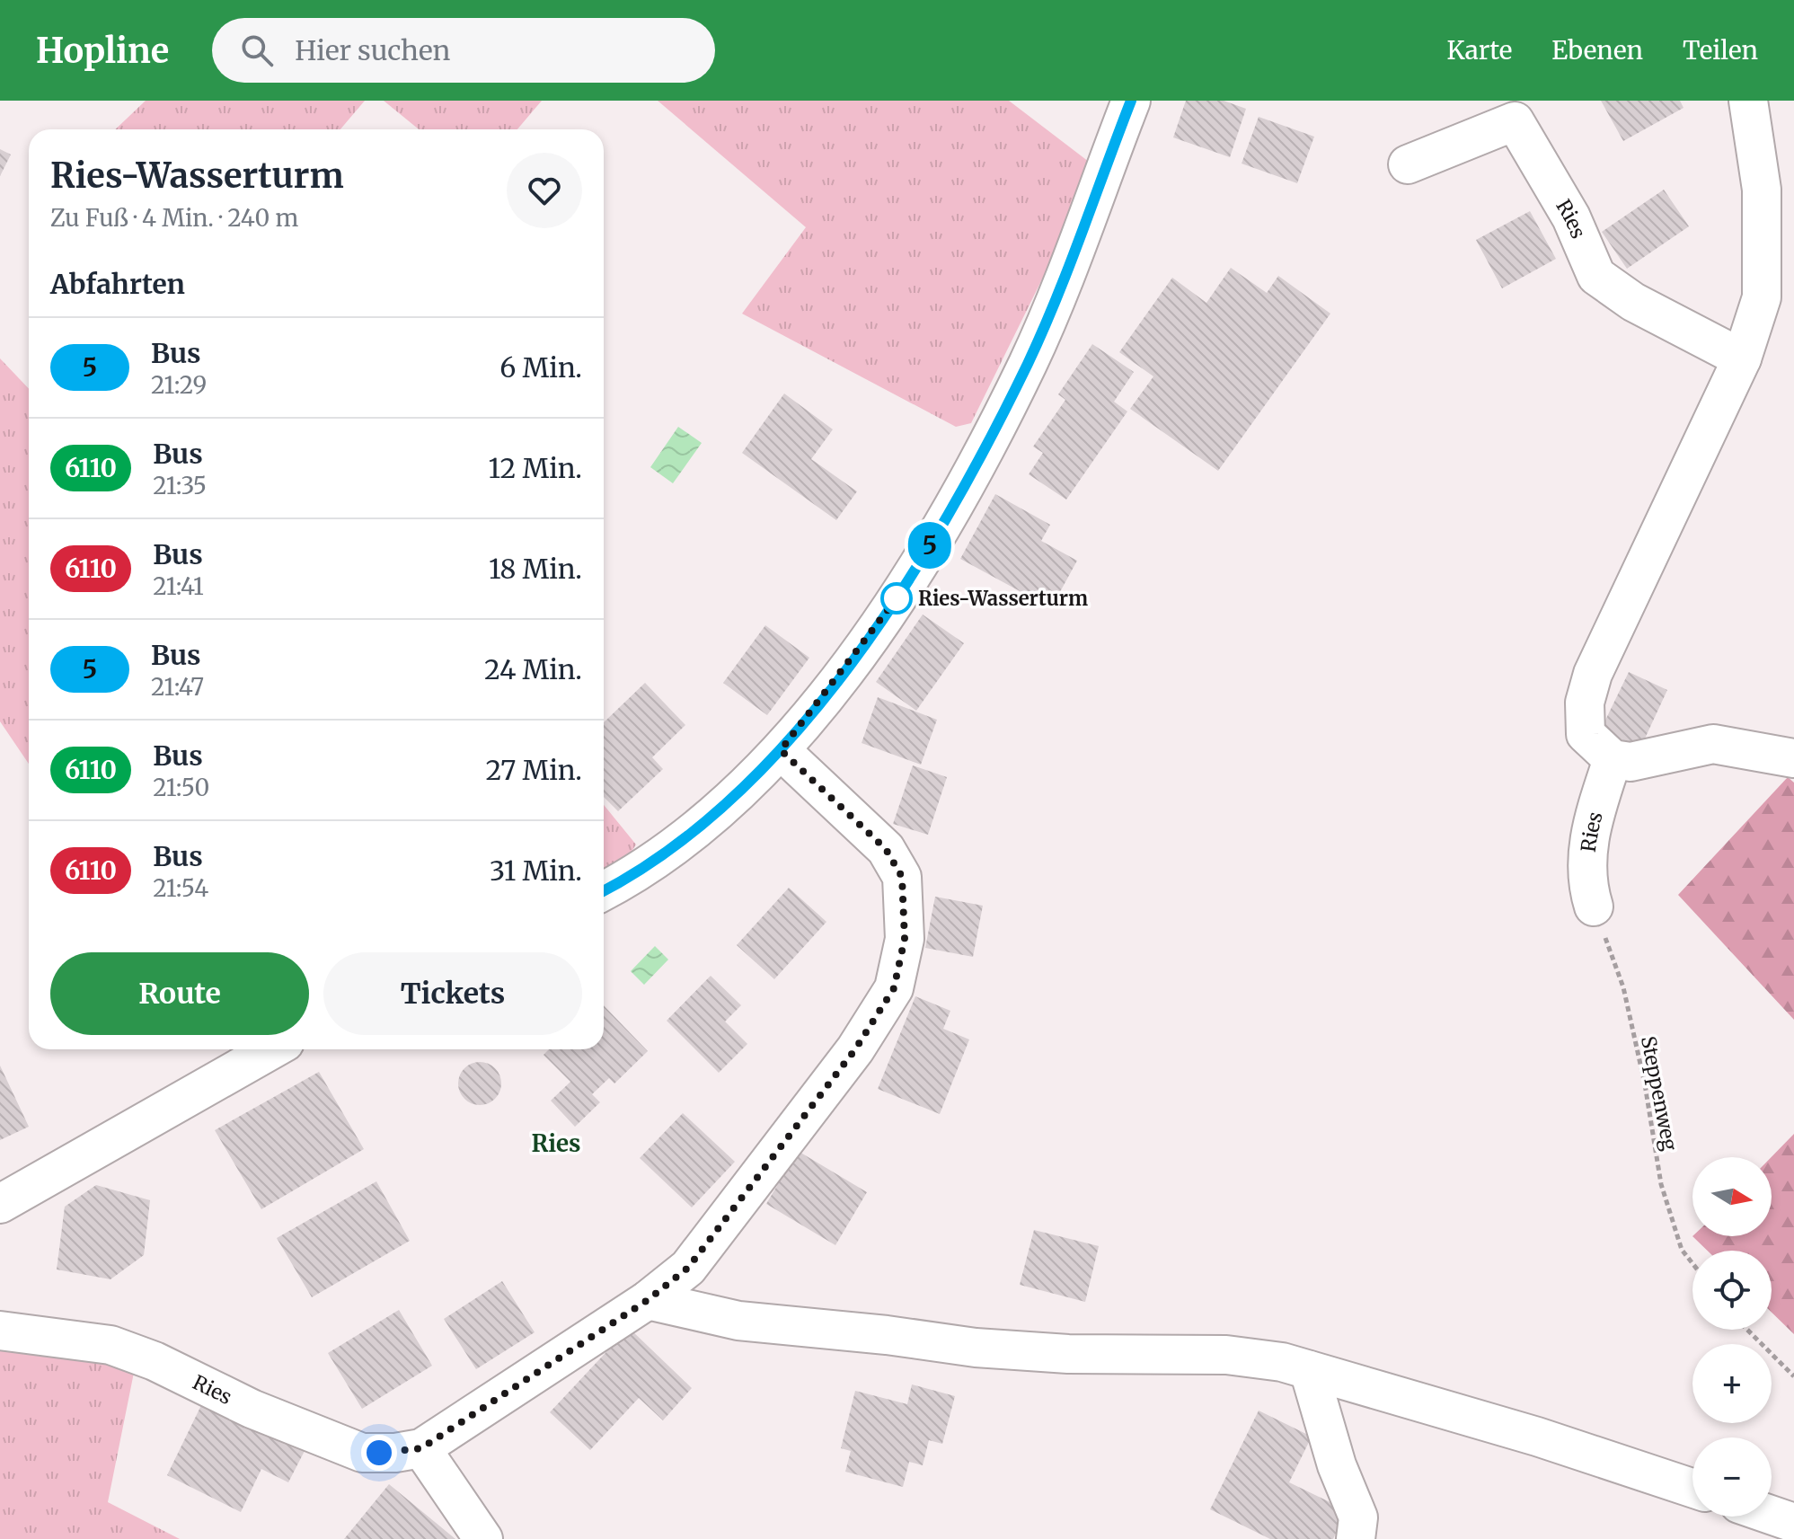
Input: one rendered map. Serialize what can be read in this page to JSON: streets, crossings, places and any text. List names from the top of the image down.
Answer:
{
  "streets": {
    "street": ["Ries"],
    "path": ["Steppenweg"]
  },
  "crossings": [
    ["Ries", "Steppenweg"]
  ],
  "districts": ["Ries"],
  "places": ["Ries-Wasserturm"],
  "lines": ["bus line 5"],
  "north": "right",
  "page": {
    "header": "Hopline",
    "search": "Hier suchen",
    "nav": ["Karte", "Ebenen", "Teilen"],
    "on_map": "5",
    "heading": [
      ["Ries-Wasserturm", "Zu Fuß · 4 Min. · 240 m"],
      "Abfahrten"
    ],
    "list": [
      {
        "mark": "5",
        "name": "Bus",
        "note": "21:29",
        "value": "6 Min."
      },
      {
        "mark": "6110",
        "name": "Bus",
        "note": "21:35",
        "value": "12 Min."
      },
      {
        "mark": "6110",
        "name": "Bus",
        "note": "21:41",
        "value": "18 Min."
      },
      {
        "mark": "5",
        "name": "Bus",
        "note": "21:47",
        "value": "24 Min."
      },
      {
        "mark": "6110",
        "name": "Bus",
        "note": "21:50",
        "value": "27 Min."
      },
      {
        "mark": "6110",
        "name": "Bus",
        "note": "21:54",
        "value": "31 Min."
      }
    ],
    "buttons": ["Route", "Tickets"],
    "map_buttons": ["+", "−"]
  }
}
